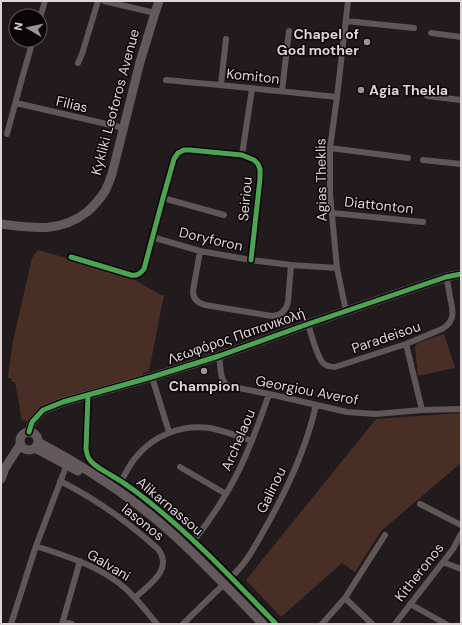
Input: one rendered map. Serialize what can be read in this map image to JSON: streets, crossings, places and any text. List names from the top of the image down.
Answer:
{
  "streets": {
    "street": [
      "Komiton",
      "Kykliki Leoforos Avenue",
      "Filias",
      "Agias Theklis",
      "Seiriou",
      "Diattonton",
      "Doryforon",
      "Λεωφόρος Παπανικολή",
      "Paradeisou",
      "Georgiou Averof",
      "Archelaou",
      "Galinou",
      "Alikarnassou",
      "Iasonos",
      "Galvani",
      "Kitheronos"
    ]
  },
  "crossings": [
    ["Komiton", "Agias Theklis"],
    ["Kykliki Leoforos Avenue", "Filias"],
    ["Agias Theklis", "Diattonton"],
    ["Agias Theklis", "Doryforon"],
    ["Agias Theklis", "Λεωφόρος Παπανικολή"],
    ["Seiriou", "Doryforon"],
    ["Λεωφόρος Παπανικολή", "Paradeisou"],
    ["Λεωφόρος Παπανικολή", "Georgiou Averof"],
    ["Λεωφόρος Παπανικολή", "Alikarnassou"],
    ["Georgiou Averof", "Archelaou"],
    ["Georgiou Averof", "Galinou"],
    ["Archelaou", "Alikarnassou"],
    ["Galinou", "Alikarnassou"],
    ["Iasonos", "Galvani"]
  ],
  "places": ["Chapel of God mother", "Agia Thekla", "Champion"],
  "north": "left"
}
